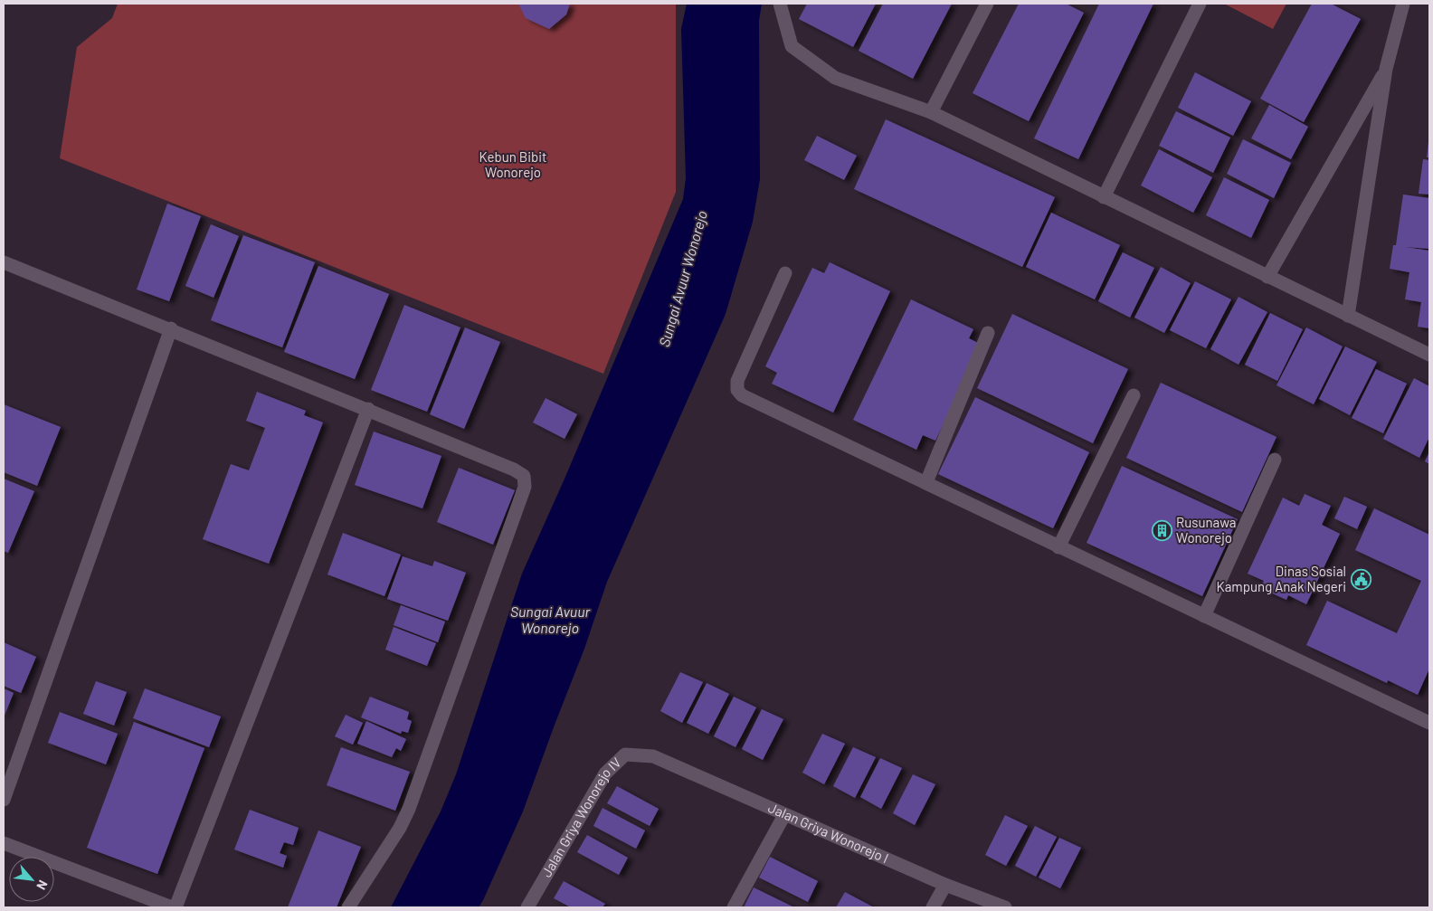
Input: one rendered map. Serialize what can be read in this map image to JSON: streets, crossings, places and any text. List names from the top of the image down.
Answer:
{
  "streets": {
    "street": ["Jalan Griya Wonorejo IV", "Jalan Griya Wonorejo I"]
  },
  "crossings": [
    ["Jalan Griya Wonorejo IV", "Jalan Griya Wonorejo I"]
  ],
  "water": ["Sungai Avuur Wonorejo"],
  "parks": ["Kebun Bibit Wonorejo"],
  "places": {
    "building": ["Rusunawa Wonorejo"],
    "public building": ["Dinas Sosial Kampung Anak Negeri"]
  },
  "north": "bottom right"
}
